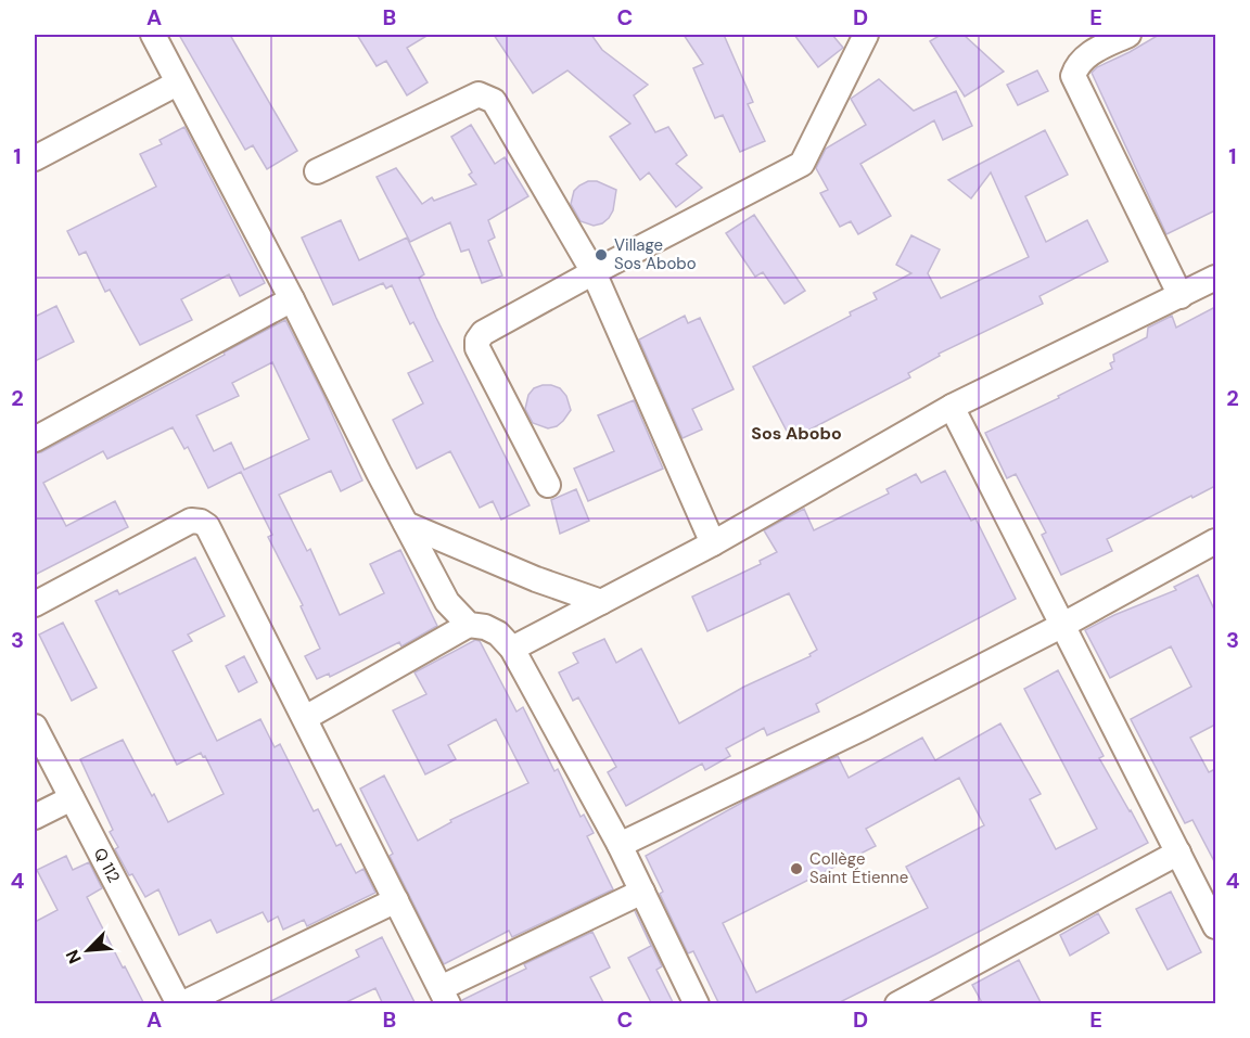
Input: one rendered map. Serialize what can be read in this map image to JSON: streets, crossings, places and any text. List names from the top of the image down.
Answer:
{
  "streets": {
    "street": ["Q 112"]
  },
  "districts": ["Sos Abobo"],
  "places": ["Village Sos Abobo", "Collège Saint Étienne"],
  "north": "bottom left",
  "grid": {
    "columns": [
      "A",
      "B",
      "C",
      "D",
      "E"
    ],
    "rows": [
      "1",
      "2",
      "3",
      "4"
    ]
  }
}
